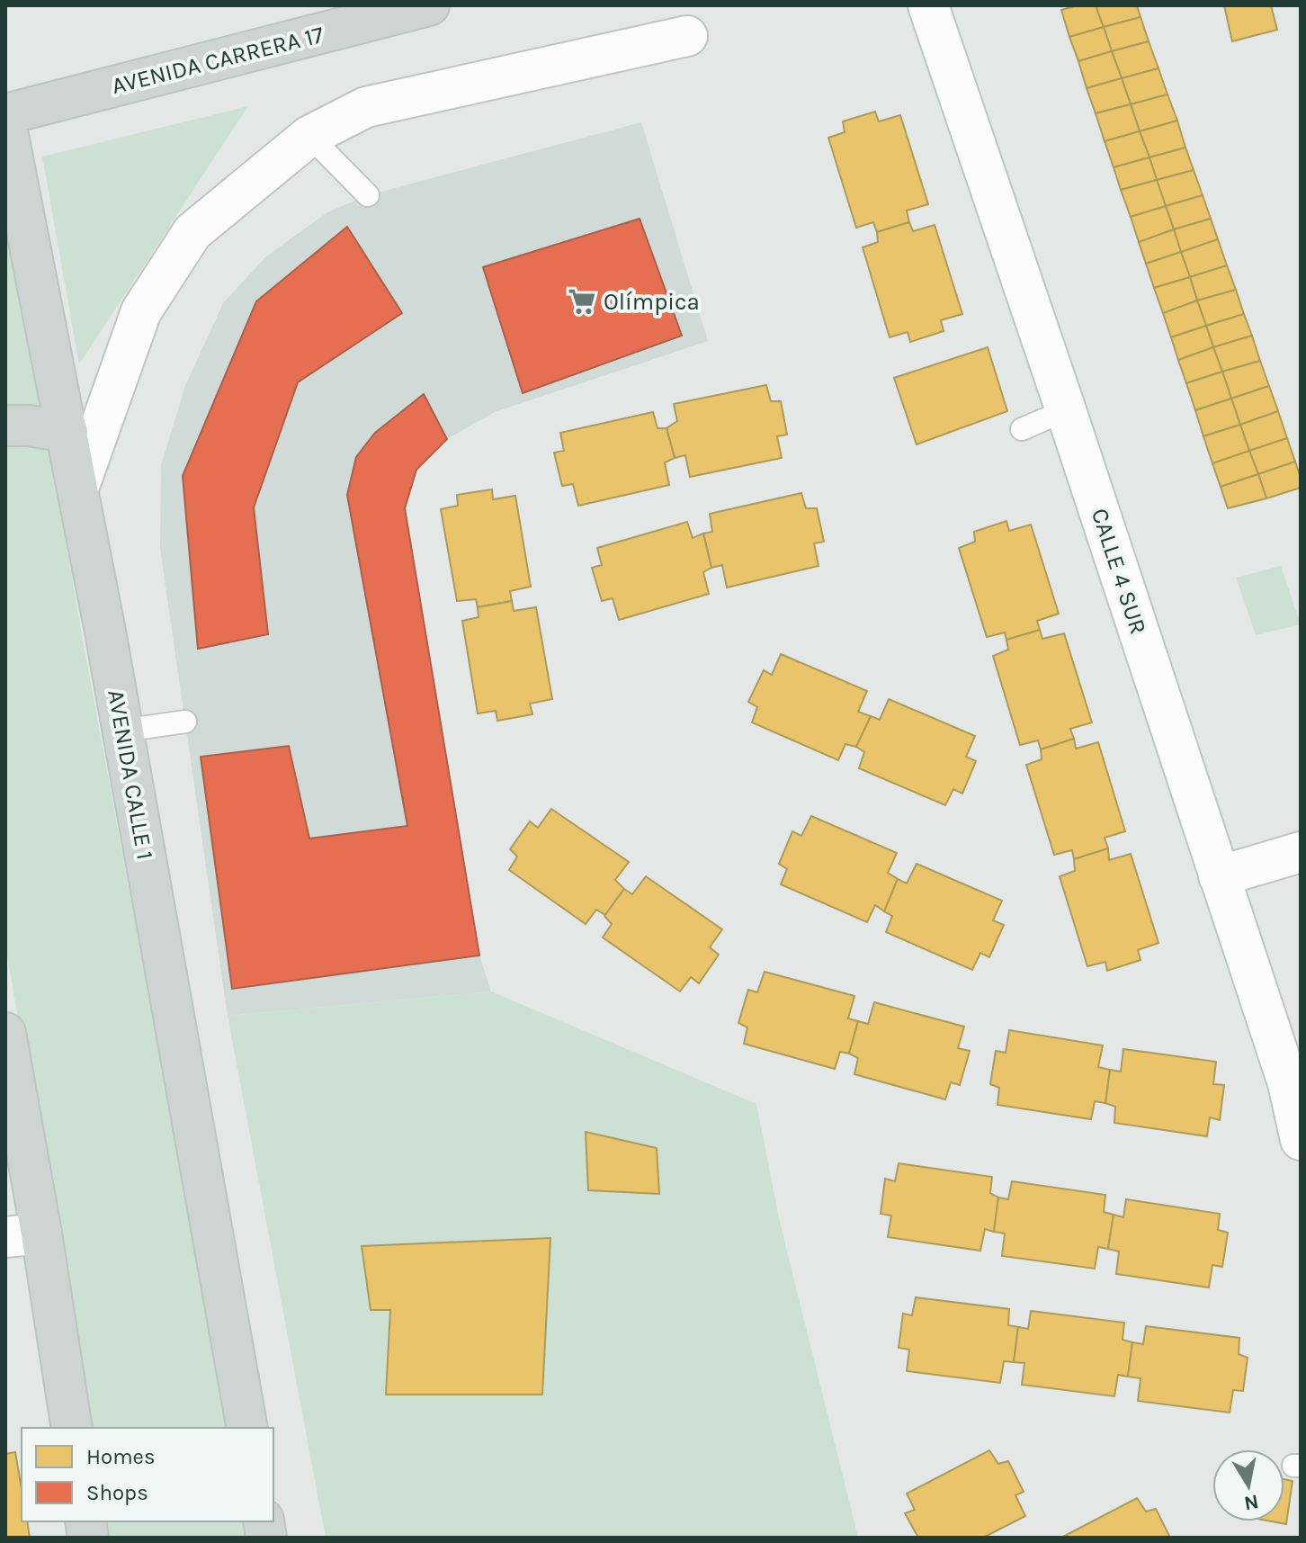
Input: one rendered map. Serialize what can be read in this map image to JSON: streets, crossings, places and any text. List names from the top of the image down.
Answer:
{
  "streets": {
    "main road": ["AVENIDA CARRERA 17", "CALLE 4 SUR", "AVENIDA CALLE 1"]
  },
  "places": {
    "supermarket": ["Olímpica"]
  },
  "legend": ["Homes", "Shops"],
  "north": "bottom"
}
